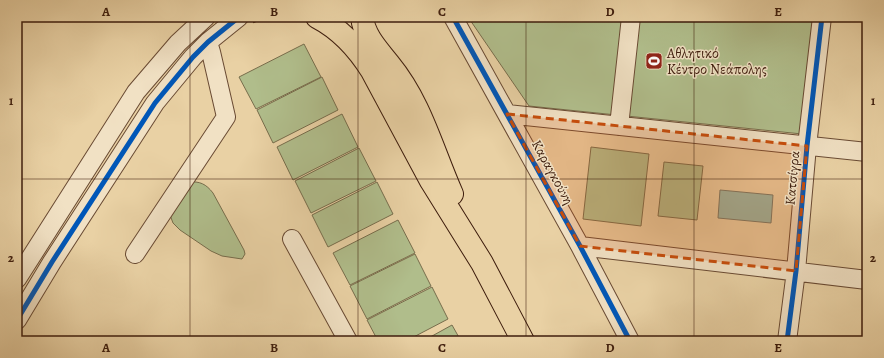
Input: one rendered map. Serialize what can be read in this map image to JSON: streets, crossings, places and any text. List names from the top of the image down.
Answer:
{
  "streets": {
    "street": ["Καραγκούνη", "Κατσίγρα"]
  },
  "places": {
    "sports": ["Αθλητικό Κέντρο Νεάπολης"]
  },
  "grid": {
    "columns": [
      "A",
      "B",
      "C",
      "D",
      "E"
    ],
    "rows": ["1", "2"]
  }
}
